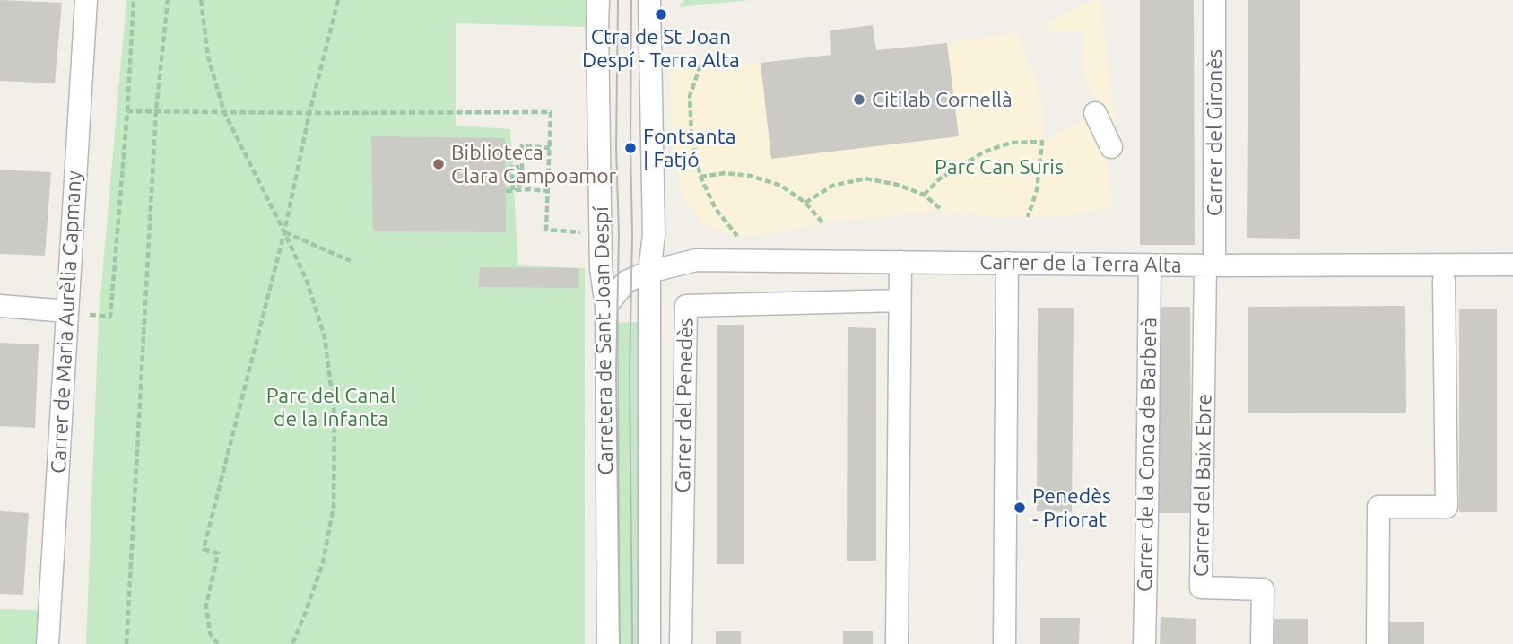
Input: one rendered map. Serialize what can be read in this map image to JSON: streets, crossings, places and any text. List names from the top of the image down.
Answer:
{
  "streets": {
    "street": [
      "Carrer del Gironès",
      "Carrer de la Terra Alta",
      "Carrer de Maria Aurèlia Capmany",
      "Carretera de Sant Joan Despí",
      "Carrer del Penedès",
      "Carrer de la Conca de Barberà",
      "Carrer del Baix Ebre"
    ]
  },
  "crossings": [
    ["Carrer del Gironès", "Carrer de la Terra Alta"],
    ["Carrer del Gironès", "Carrer del Baix Ebre"],
    ["Carrer de la Terra Alta", "Carretera de Sant Joan Despí"],
    ["Carrer de la Terra Alta", "Carrer de la Conca de Barberà"],
    ["Carrer de la Terra Alta", "Carrer del Baix Ebre"]
  ],
  "parks": ["Parc Can Suris", "Parc del Canal de la Infanta"],
  "places": [
    "Ctra de St Joan Despí - Terra Alta",
    "Citilab Cornellà",
    "Fontsanta | Fatjó",
    "Biblioteca Clara Campoamor",
    "Penedès - Priorat"
  ]
}
